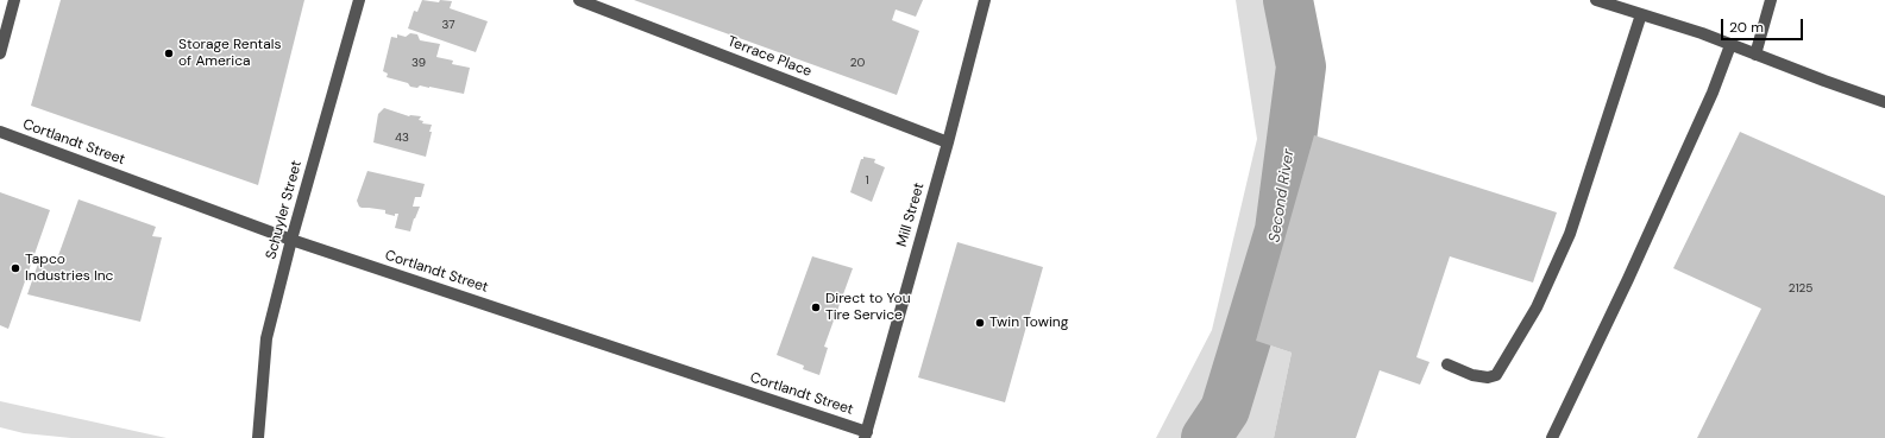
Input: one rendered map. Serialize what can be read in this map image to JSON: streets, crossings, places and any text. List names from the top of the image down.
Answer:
{
  "streets": {
    "street": [
      "Terrace Place",
      "Cortlandt Street",
      "Schuyler Street",
      "Mill Street"
    ]
  },
  "crossings": [
    ["Terrace Place", "Mill Street"],
    ["Cortlandt Street", "Schuyler Street"],
    ["Cortlandt Street", "Mill Street"]
  ],
  "water": ["Second River"],
  "places": [
    "Storage Rentals of America",
    "Tapco Industries Inc",
    "Direct to You Tire Service",
    "Twin Towing"
  ],
  "house_numbers": [
    "37",
    "39",
    "20",
    "43",
    "1",
    "2125"
  ],
  "scale_bar": "20 m"
}
